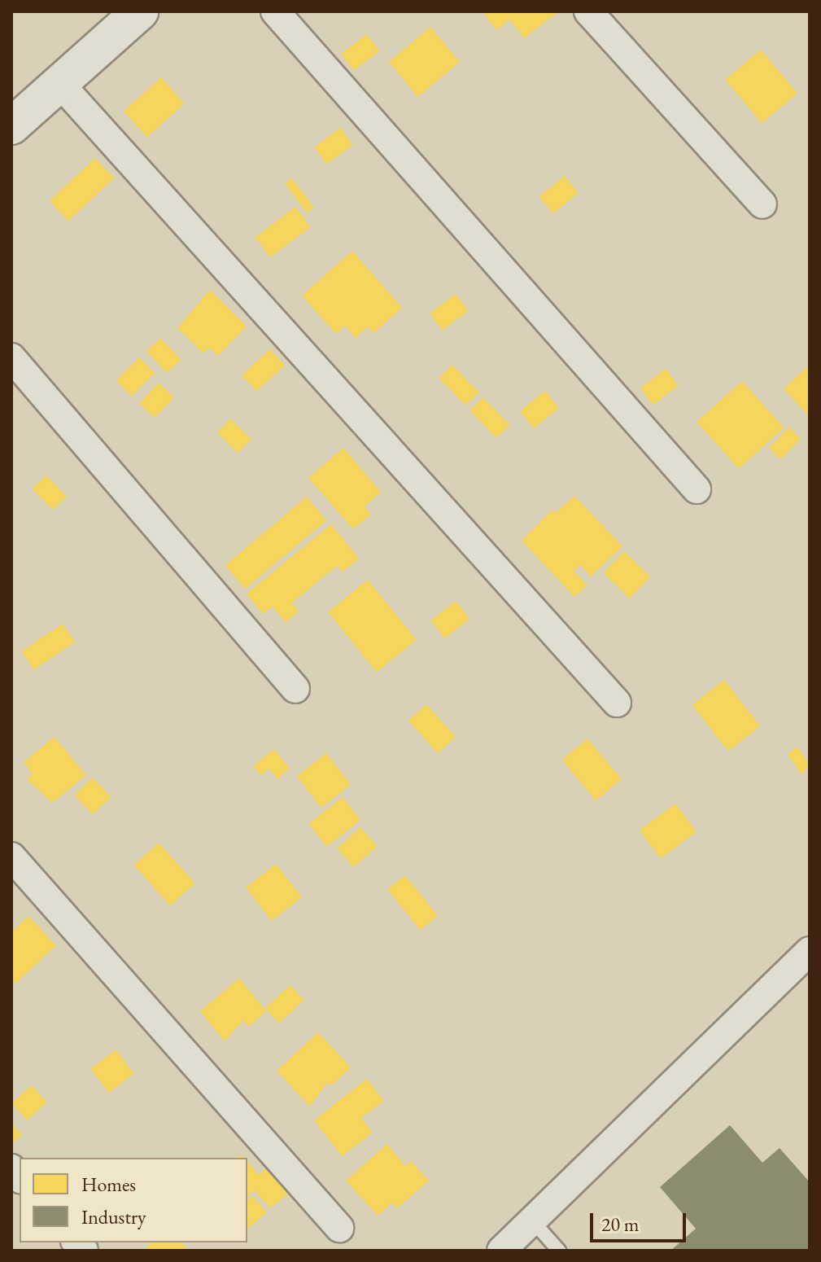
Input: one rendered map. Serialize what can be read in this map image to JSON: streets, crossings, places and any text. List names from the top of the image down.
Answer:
{
  "legend": ["Homes", "Industry"],
  "scale_bar": "20 m"
}
